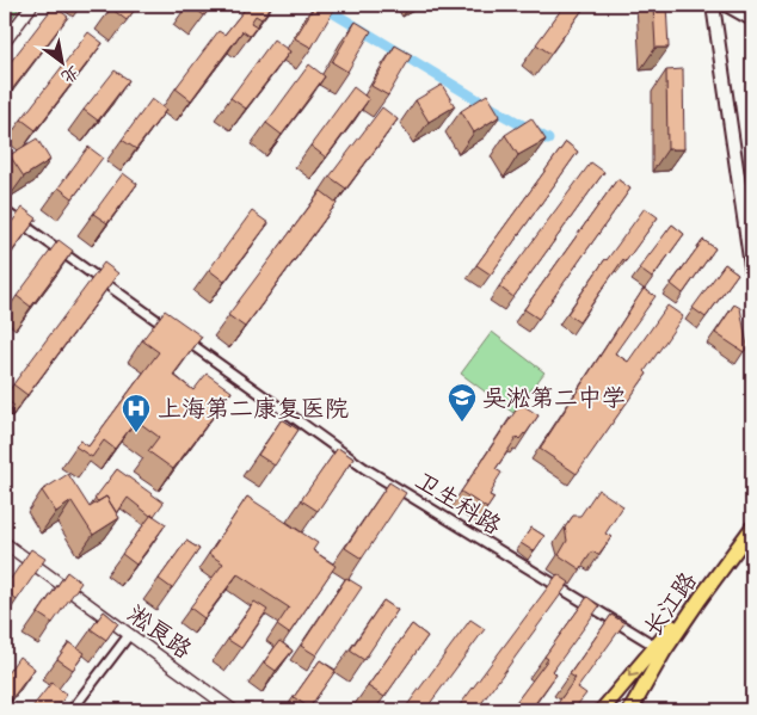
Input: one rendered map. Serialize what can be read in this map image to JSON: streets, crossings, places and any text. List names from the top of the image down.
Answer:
{
  "streets": {
    "main road": ["长江路"],
    "street": ["卫生科路", "淞良路"]
  },
  "crossings": [
    ["卫生科路", "长江路"]
  ],
  "places": {
    "school or university": ["吴淞第二中学"],
    "hospital": ["上海第二康复医院"]
  },
  "north": "bottom right"
}
